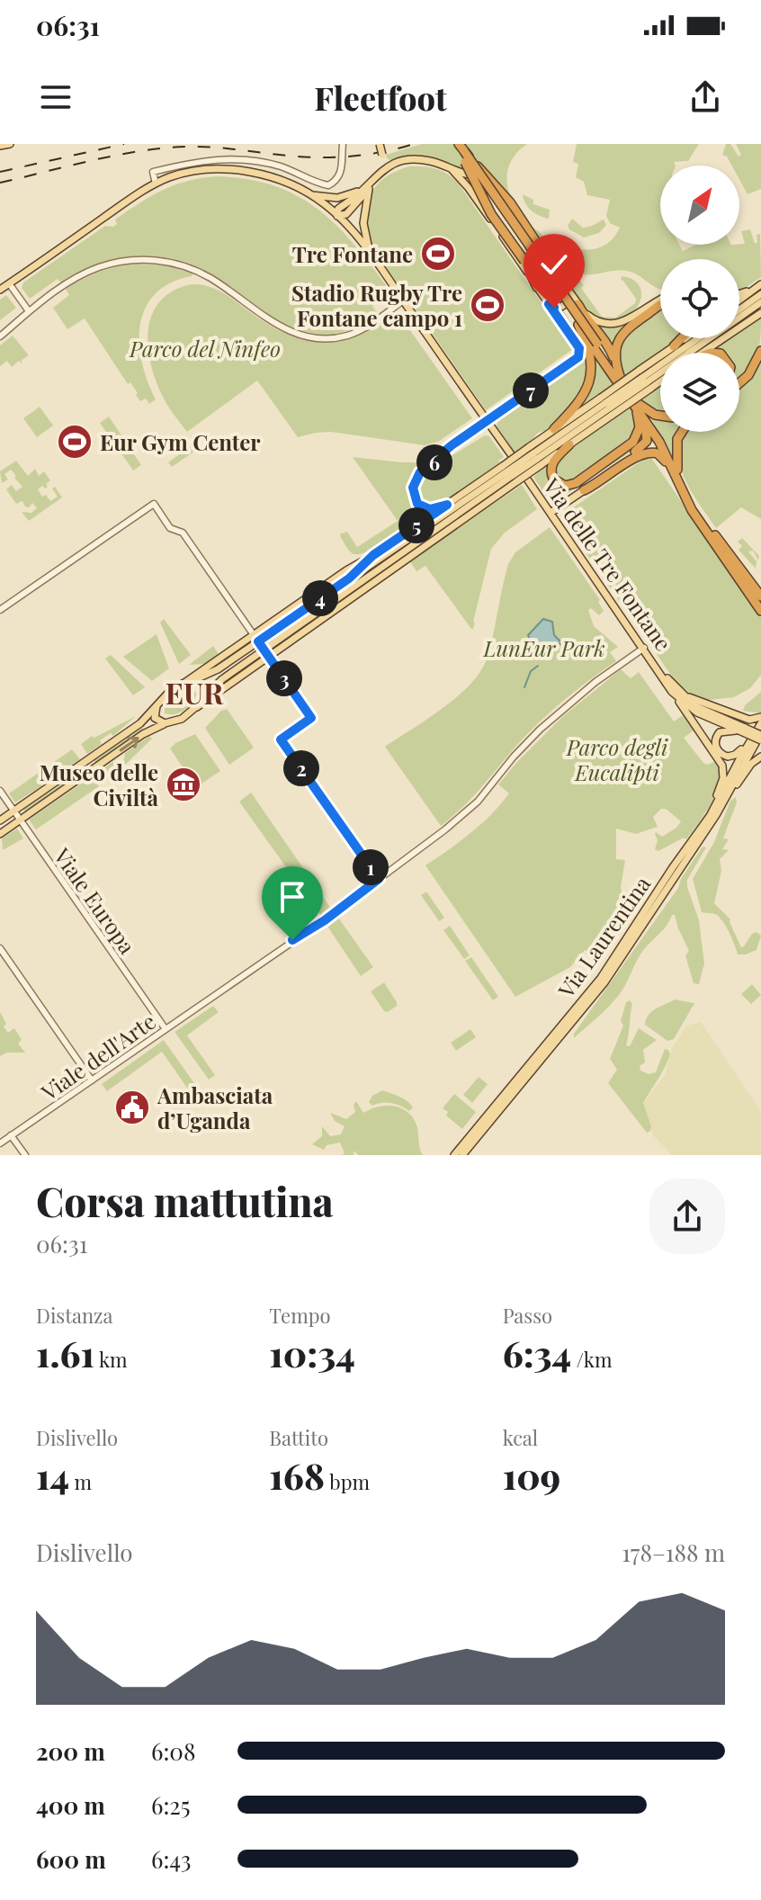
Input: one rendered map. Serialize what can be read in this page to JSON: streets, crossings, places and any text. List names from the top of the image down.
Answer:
{
  "streets": {
    "main road": ["Via delle Tre Fontane", "Via Laurentina"],
    "street": ["Viale Europa", "Viale dell'Arte"]
  },
  "crossings": [
    ["Via delle Tre Fontane", "Via Laurentina"],
    ["Viale Europa", "Viale dell'Arte"]
  ],
  "districts": ["EUR"],
  "parks": ["Parco del Ninfeo", "LunEur Park", "Parco degli Eucalipti"],
  "places": {
    "sports": ["Tre Fontane", "Stadio Rugby Tre Fontane campo 1", "Eur Gym Center"],
    "museum": ["Museo delle Civiltà"],
    "public building": ["Ambasciata d’Uganda"]
  },
  "north": "top right",
  "page": {
    "status": "06:31",
    "header": "Fleetfoot",
    "pins": [
      "7",
      "6",
      "5",
      "4",
      "3",
      "2",
      "1"
    ],
    "heading": ["Corsa mattutina", "06:31"],
    "stats": [
      ["Distanza", "1.61 km"],
      ["Tempo", "10:34"],
      ["Passo", "6:34 /km"],
      ["Dislivello", "14 m"],
      ["Battito", "168 bpm"],
      ["kcal", "109"]
    ],
    "chart": ["Dislivello", "178–188 m"],
    "list": [
      {
        "name": "200 m",
        "note": "6:08"
      },
      {
        "name": "400 m",
        "note": "6:25"
      },
      {
        "name": "600 m",
        "note": "6:43"
      }
    ]
  }
}
